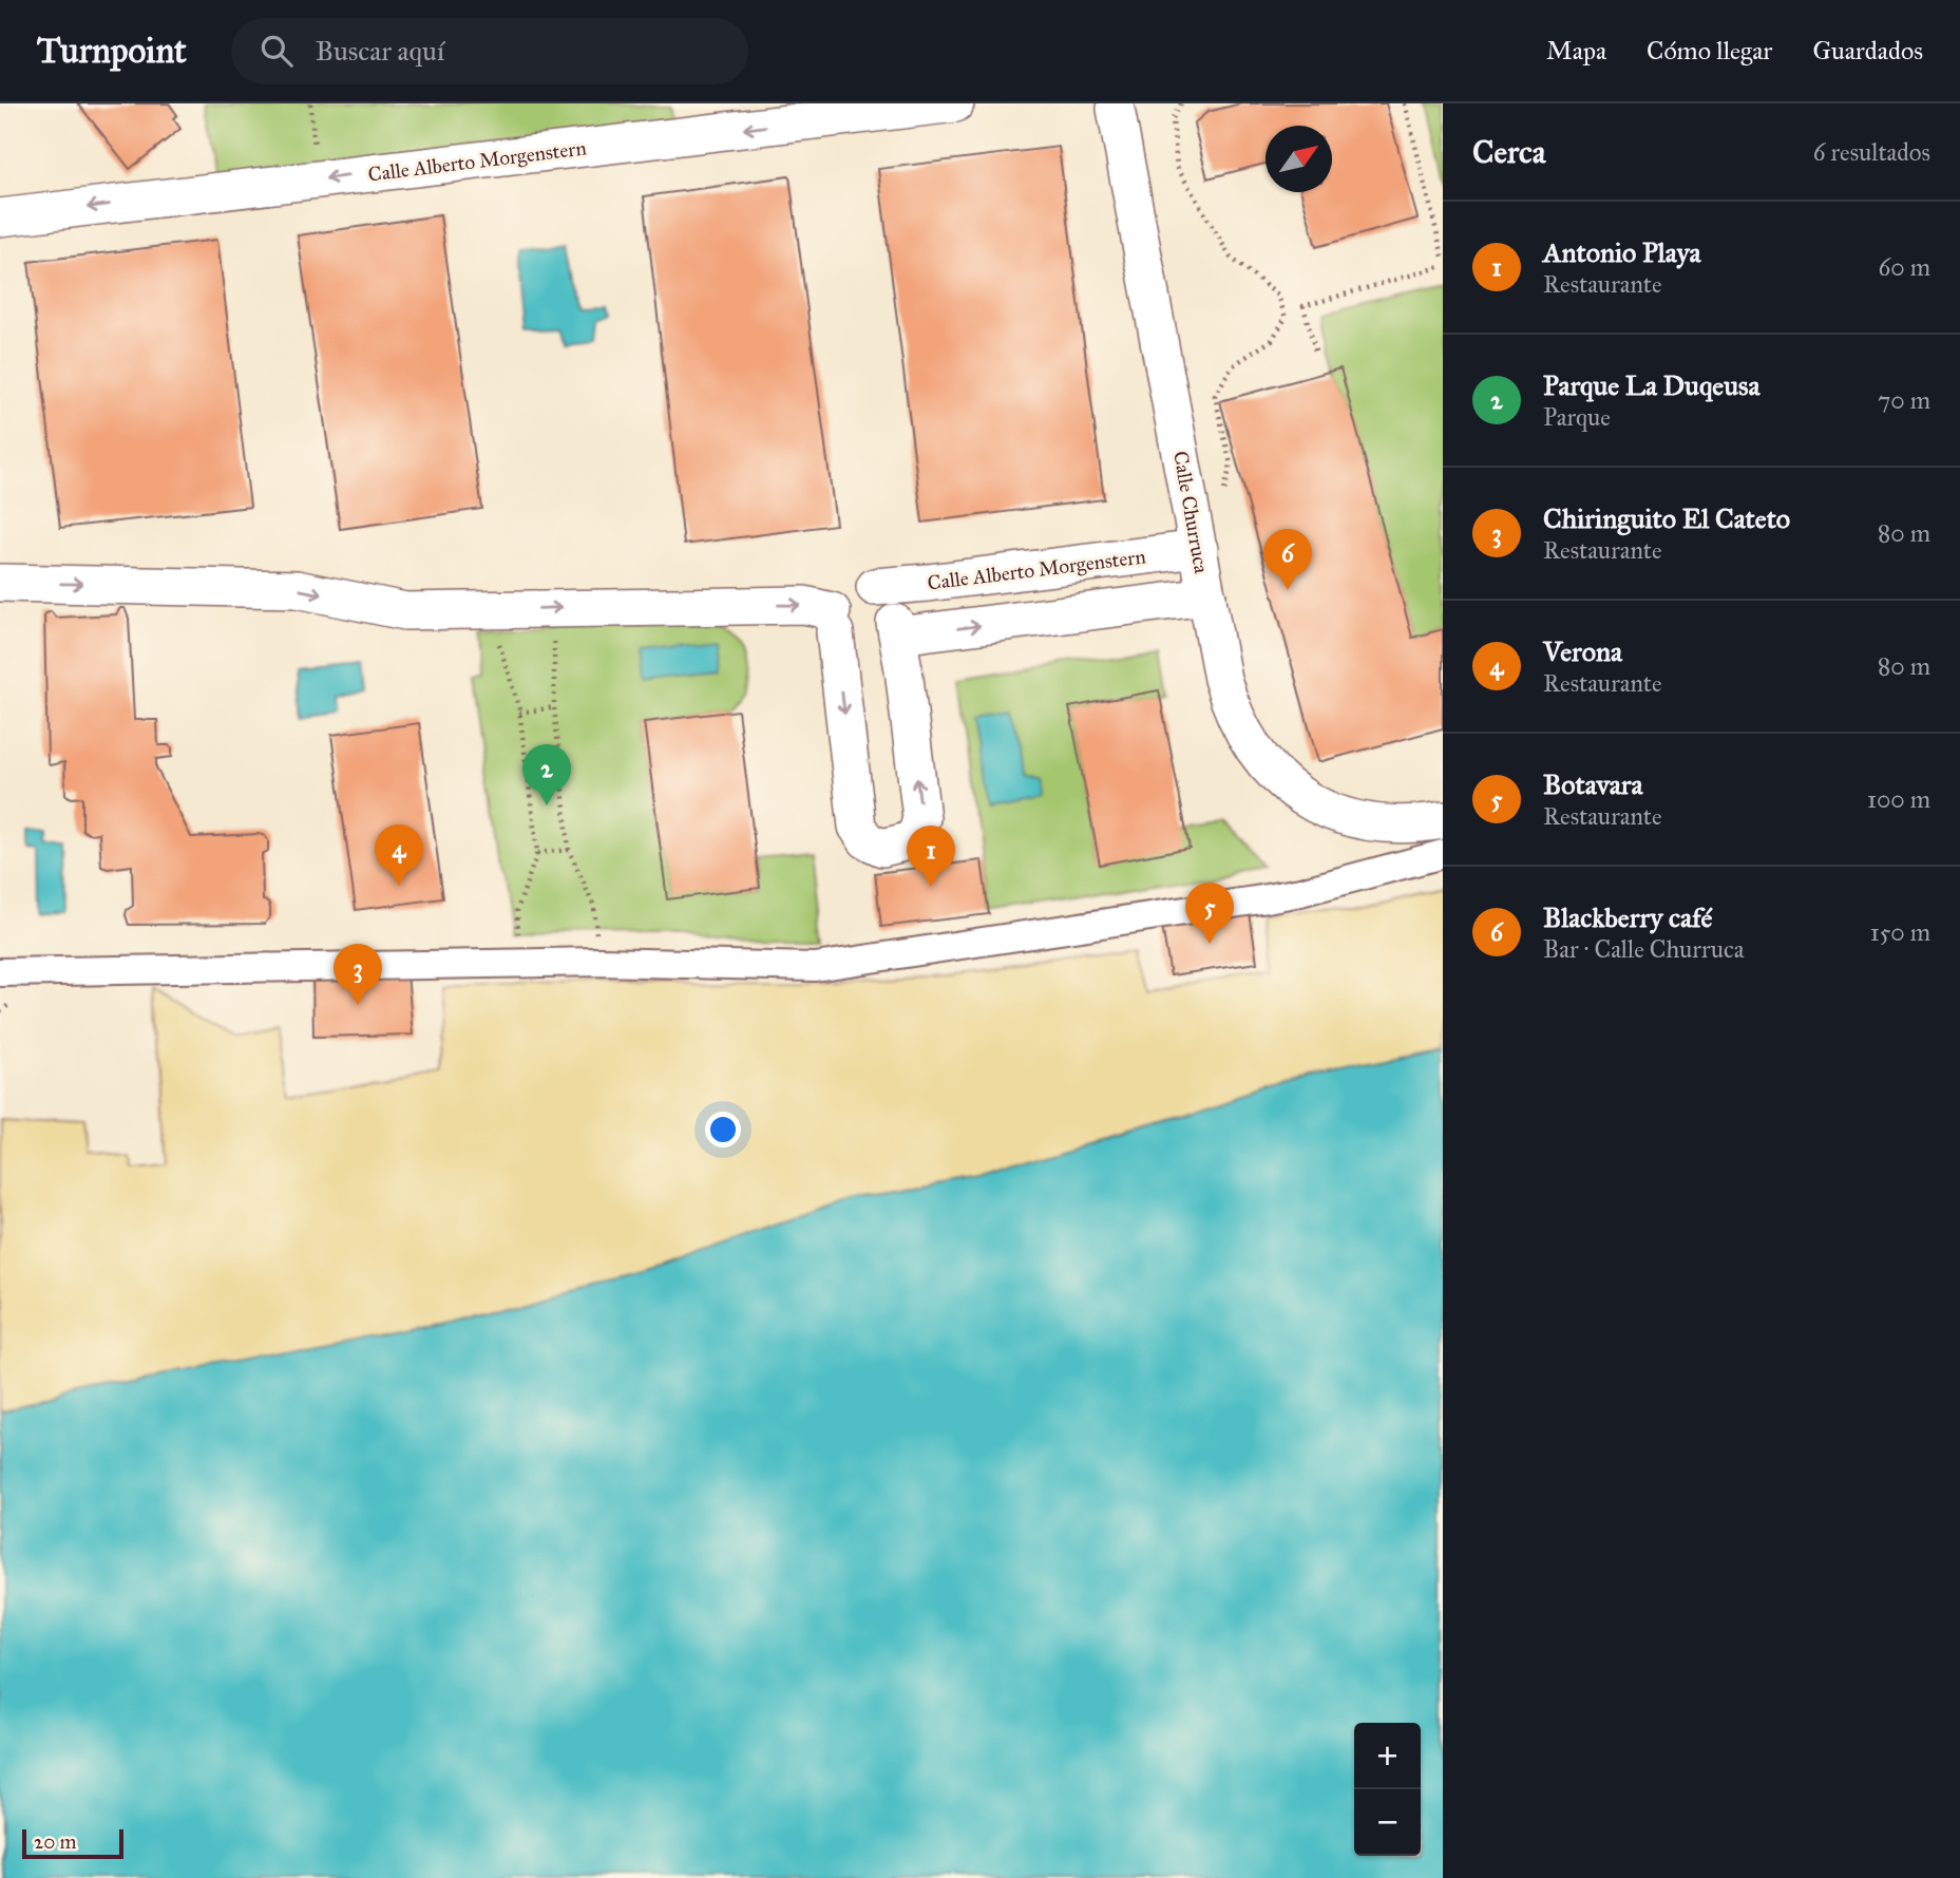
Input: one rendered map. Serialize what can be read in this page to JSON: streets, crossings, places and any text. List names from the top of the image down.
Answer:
{
  "streets": {
    "street": ["Calle Alberto Morgenstern", "Calle Churruca"]
  },
  "crossings": [
    ["Calle Alberto Morgenstern", "Calle Churruca"]
  ],
  "one_way": ["Calle Alberto Morgenstern"],
  "scale_bar": "20 m",
  "north": "top right",
  "page": {
    "header": "Turnpoint",
    "search": "Buscar aquí",
    "nav": ["Mapa", "Cómo llegar", "Guardados"],
    "heading": ["Cerca", "6 resultados"],
    "list": [
      {
        "mark": "1",
        "name": "Antonio Playa",
        "note": "Restaurante",
        "value": "60 m"
      },
      {
        "mark": "2",
        "name": "Parque La Duqeusa",
        "note": "Parque",
        "value": "70 m"
      },
      {
        "mark": "3",
        "name": "Chiringuito El Cateto",
        "note": "Restaurante",
        "value": "80 m"
      },
      {
        "mark": "4",
        "name": "Verona",
        "note": "Restaurante",
        "value": "80 m"
      },
      {
        "mark": "5",
        "name": "Botavara",
        "note": "Restaurante",
        "value": "100 m"
      },
      {
        "mark": "6",
        "name": "Blackberry café",
        "note": "Bar · Calle Churruca",
        "value": "150 m"
      }
    ],
    "pins": [
      "6",
      "2",
      "4",
      "1",
      "5",
      "3"
    ],
    "map_buttons": ["+", "−"],
    "scale": "20 m"
  }
}
